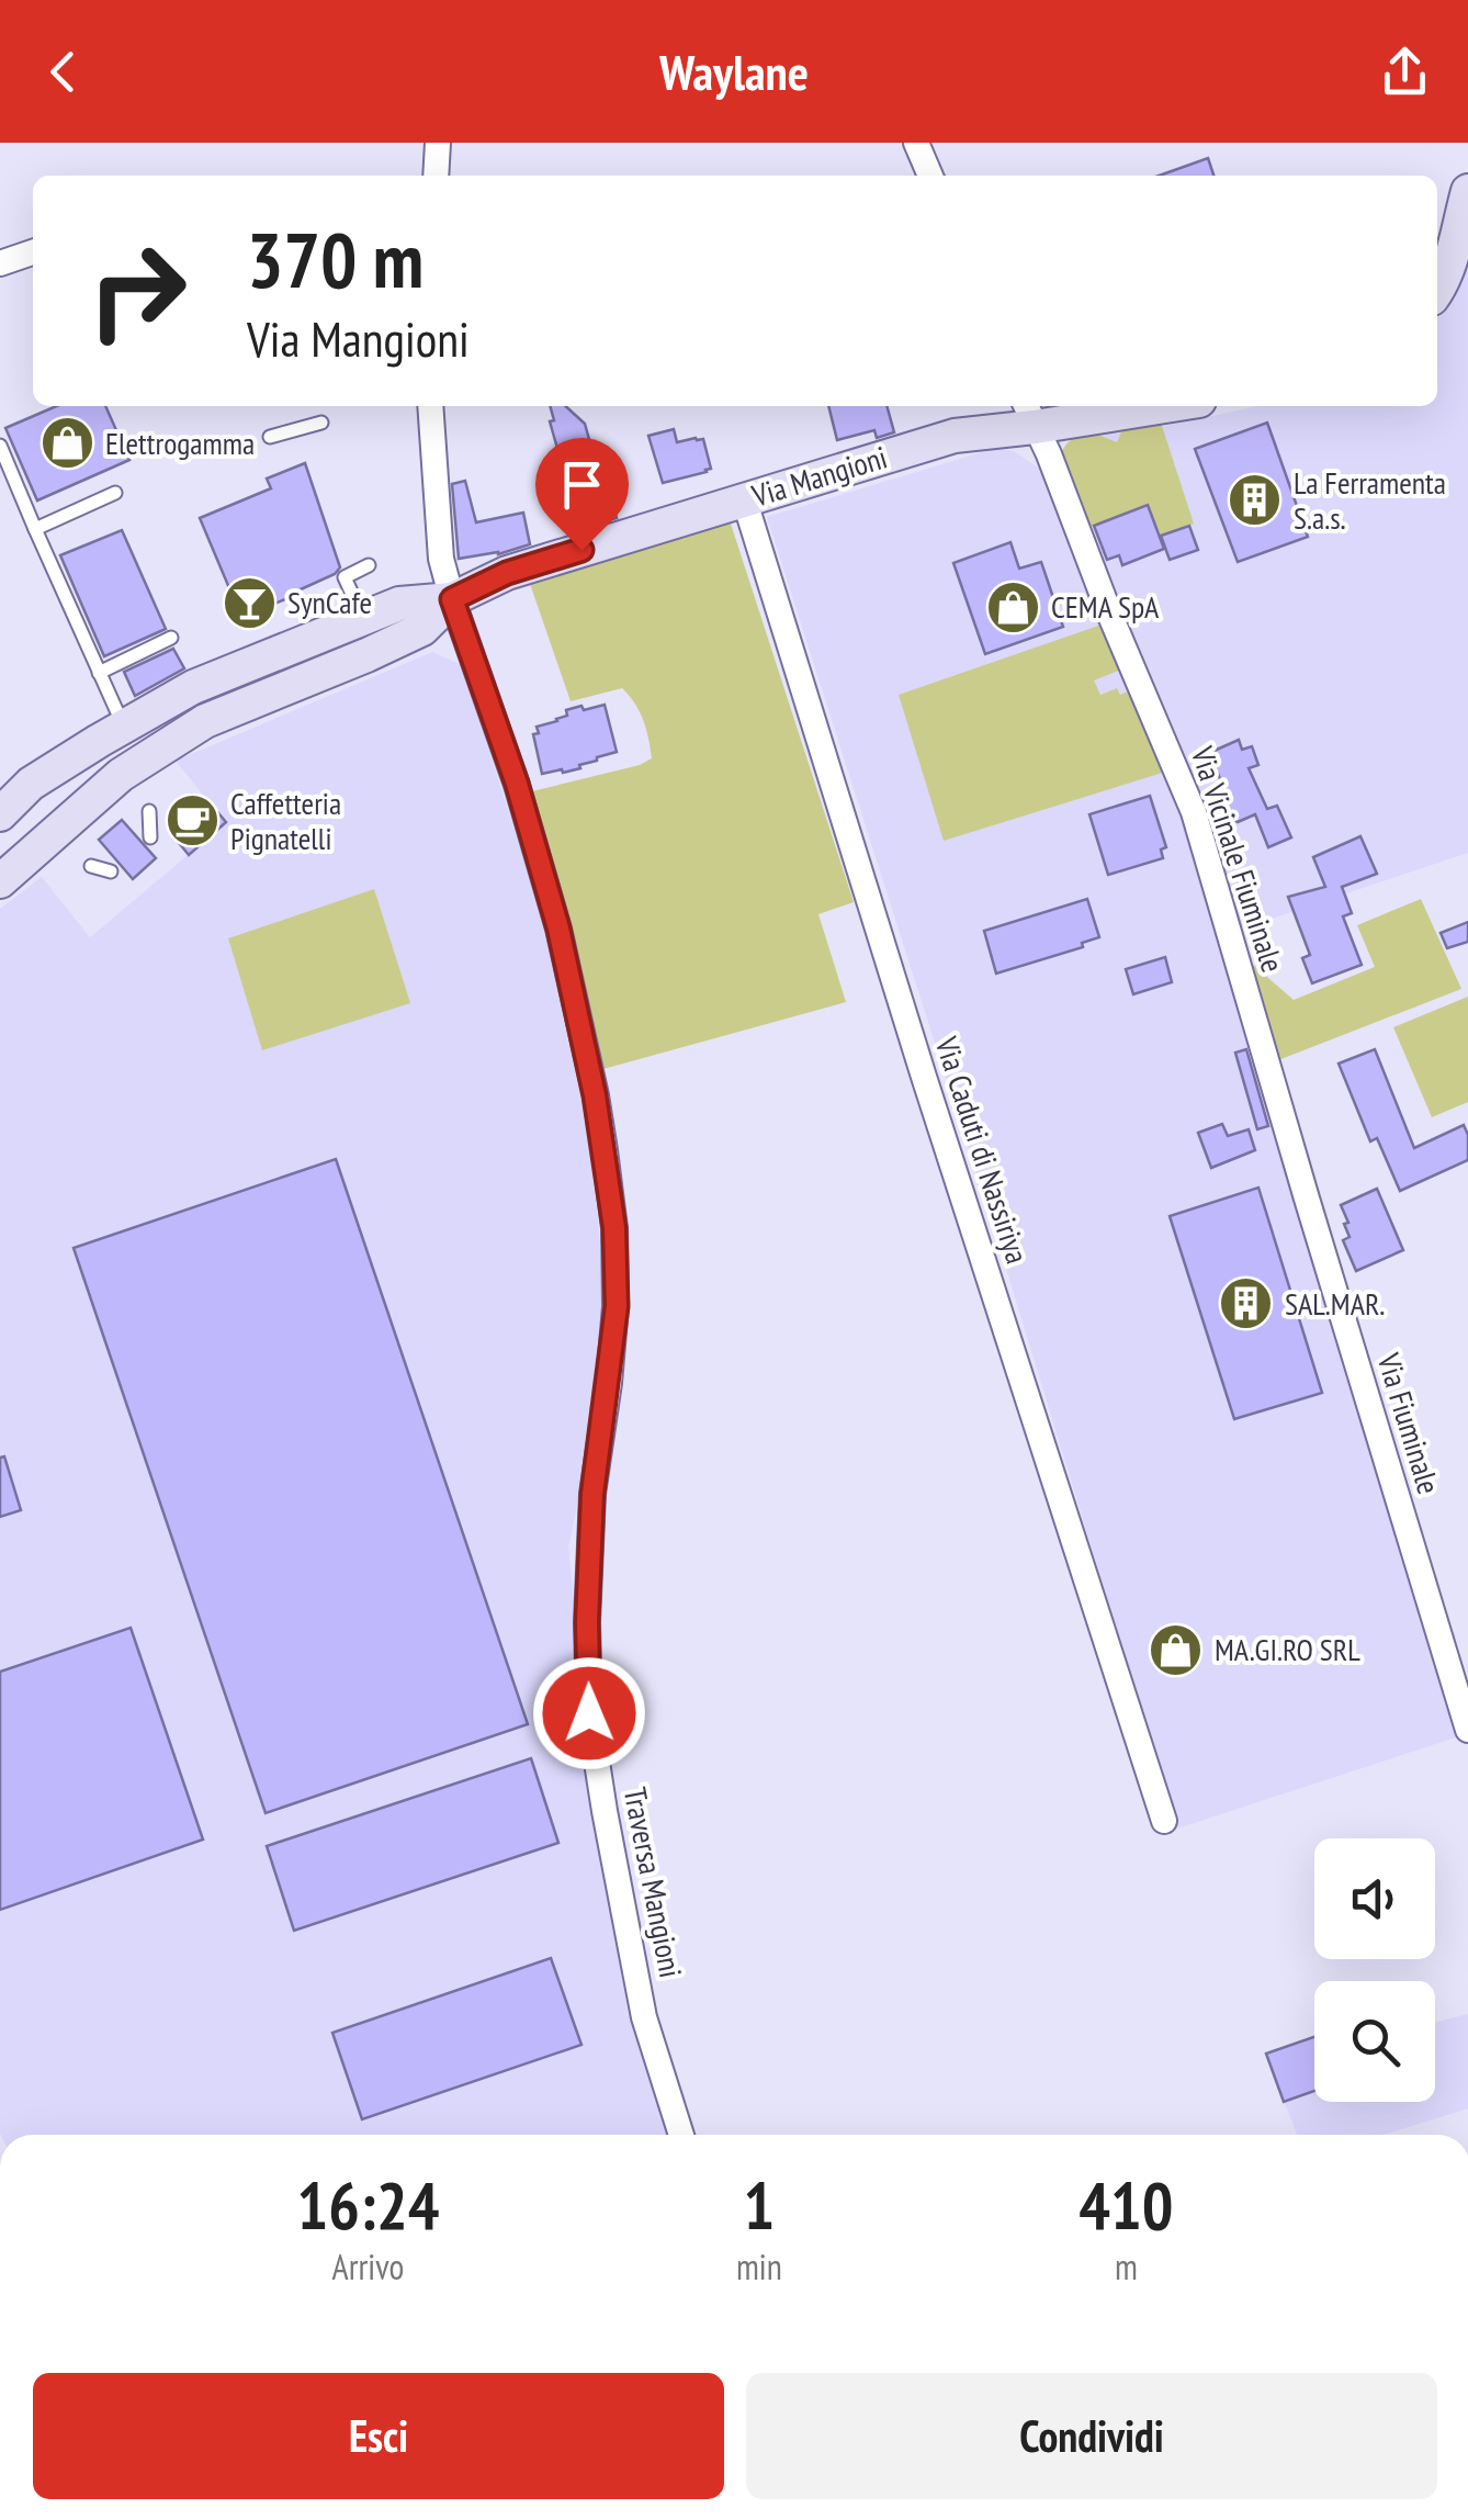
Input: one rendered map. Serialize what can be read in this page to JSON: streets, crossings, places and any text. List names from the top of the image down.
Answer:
{
  "streets": {
    "street": [
      "Via Mangioni",
      "Via Vicinale Fiuminale",
      "Via Caduti di Nassiriya",
      "Via Fiuminale",
      "Traversa Mangioni"
    ]
  },
  "crossings": [
    ["Via Mangioni", "Via Vicinale Fiuminale"],
    ["Via Mangioni", "Via Caduti di Nassiriya"],
    ["Via Mangioni", "Traversa Mangioni"],
    ["Via Vicinale Fiuminale", "Via Fiuminale"]
  ],
  "places": {
    "shop": ["Elettrogamma", "CEMA SpA", "MA.GI.RO SRL"],
    "building": ["La Ferramenta S.a.s.", "SAL.MAR."],
    "bar": ["SynCafe"],
    "cafe": ["Caffetteria Pignatelli"]
  },
  "page": {
    "header": "Waylane",
    "turn": ["370 m", "Via Mangioni"],
    "eta": [
      "16:24",
      "Arrivo",
      "1",
      "min",
      "410",
      "m"
    ],
    "buttons": ["Esci", "Condividi"]
  }
}
